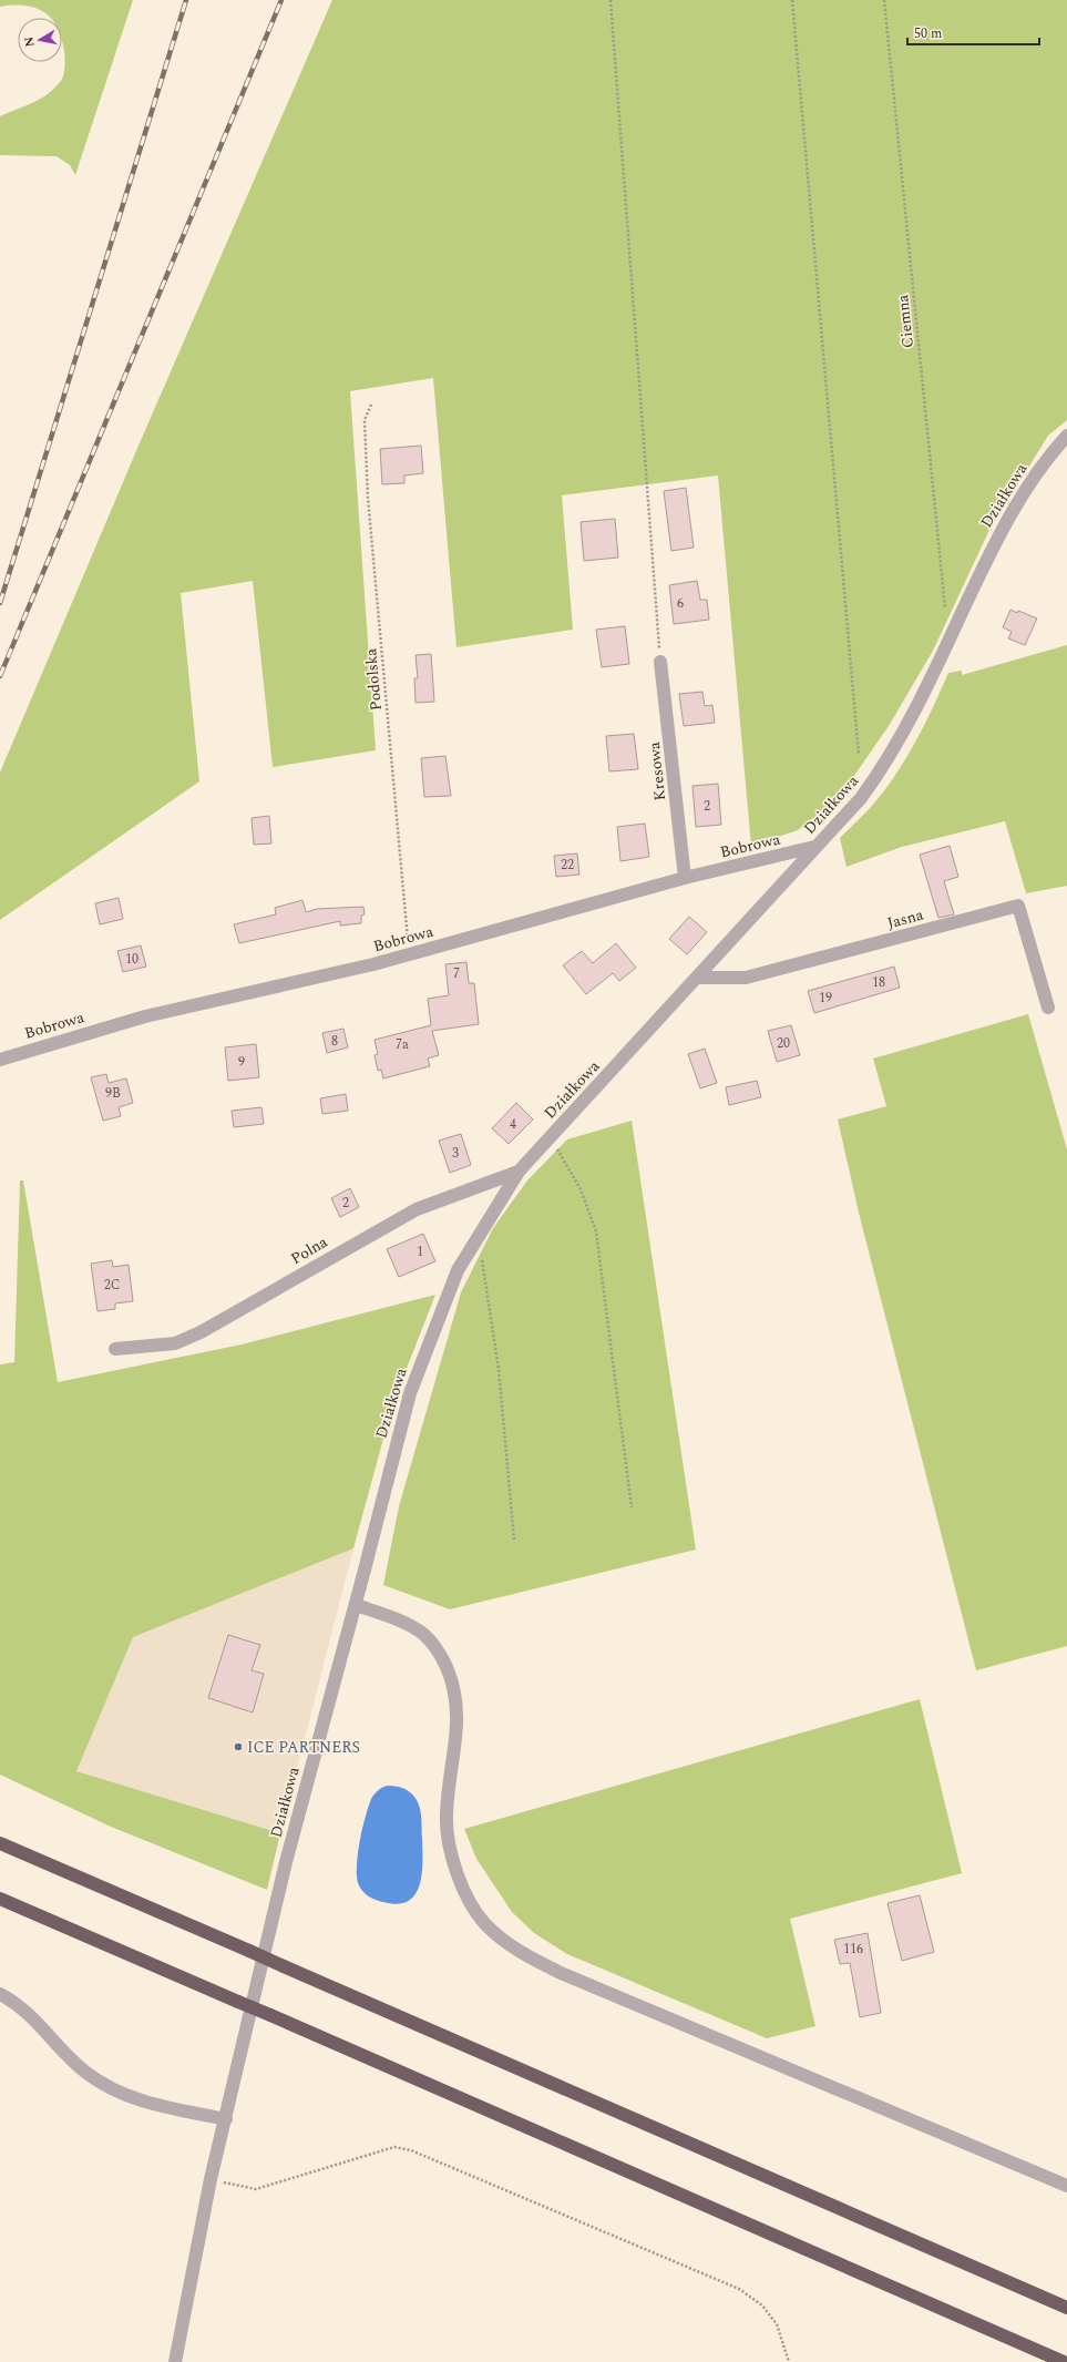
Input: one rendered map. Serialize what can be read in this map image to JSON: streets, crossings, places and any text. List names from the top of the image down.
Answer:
{
  "streets": {
    "street": [
      "Działkowa",
      "Kresowa",
      "Bobrowa",
      "Jasna",
      "Polna"
    ],
    "path": ["Ciemna", "Podolska"]
  },
  "crossings": [
    ["Działkowa", "Bobrowa"],
    ["Działkowa", "Jasna"],
    ["Działkowa", "Polna"],
    ["Podolska", "Bobrowa"],
    ["Kresowa", "Bobrowa"]
  ],
  "places": ["ICE PARTNERS"],
  "house_numbers": [
    "6",
    "2",
    "22",
    "10",
    "7",
    "18",
    "19",
    "8",
    "20",
    "7a",
    "9",
    "9B",
    "4",
    "3",
    "2",
    "1",
    "2C",
    "116"
  ],
  "scale_bar": "50 m",
  "north": "left"
}
